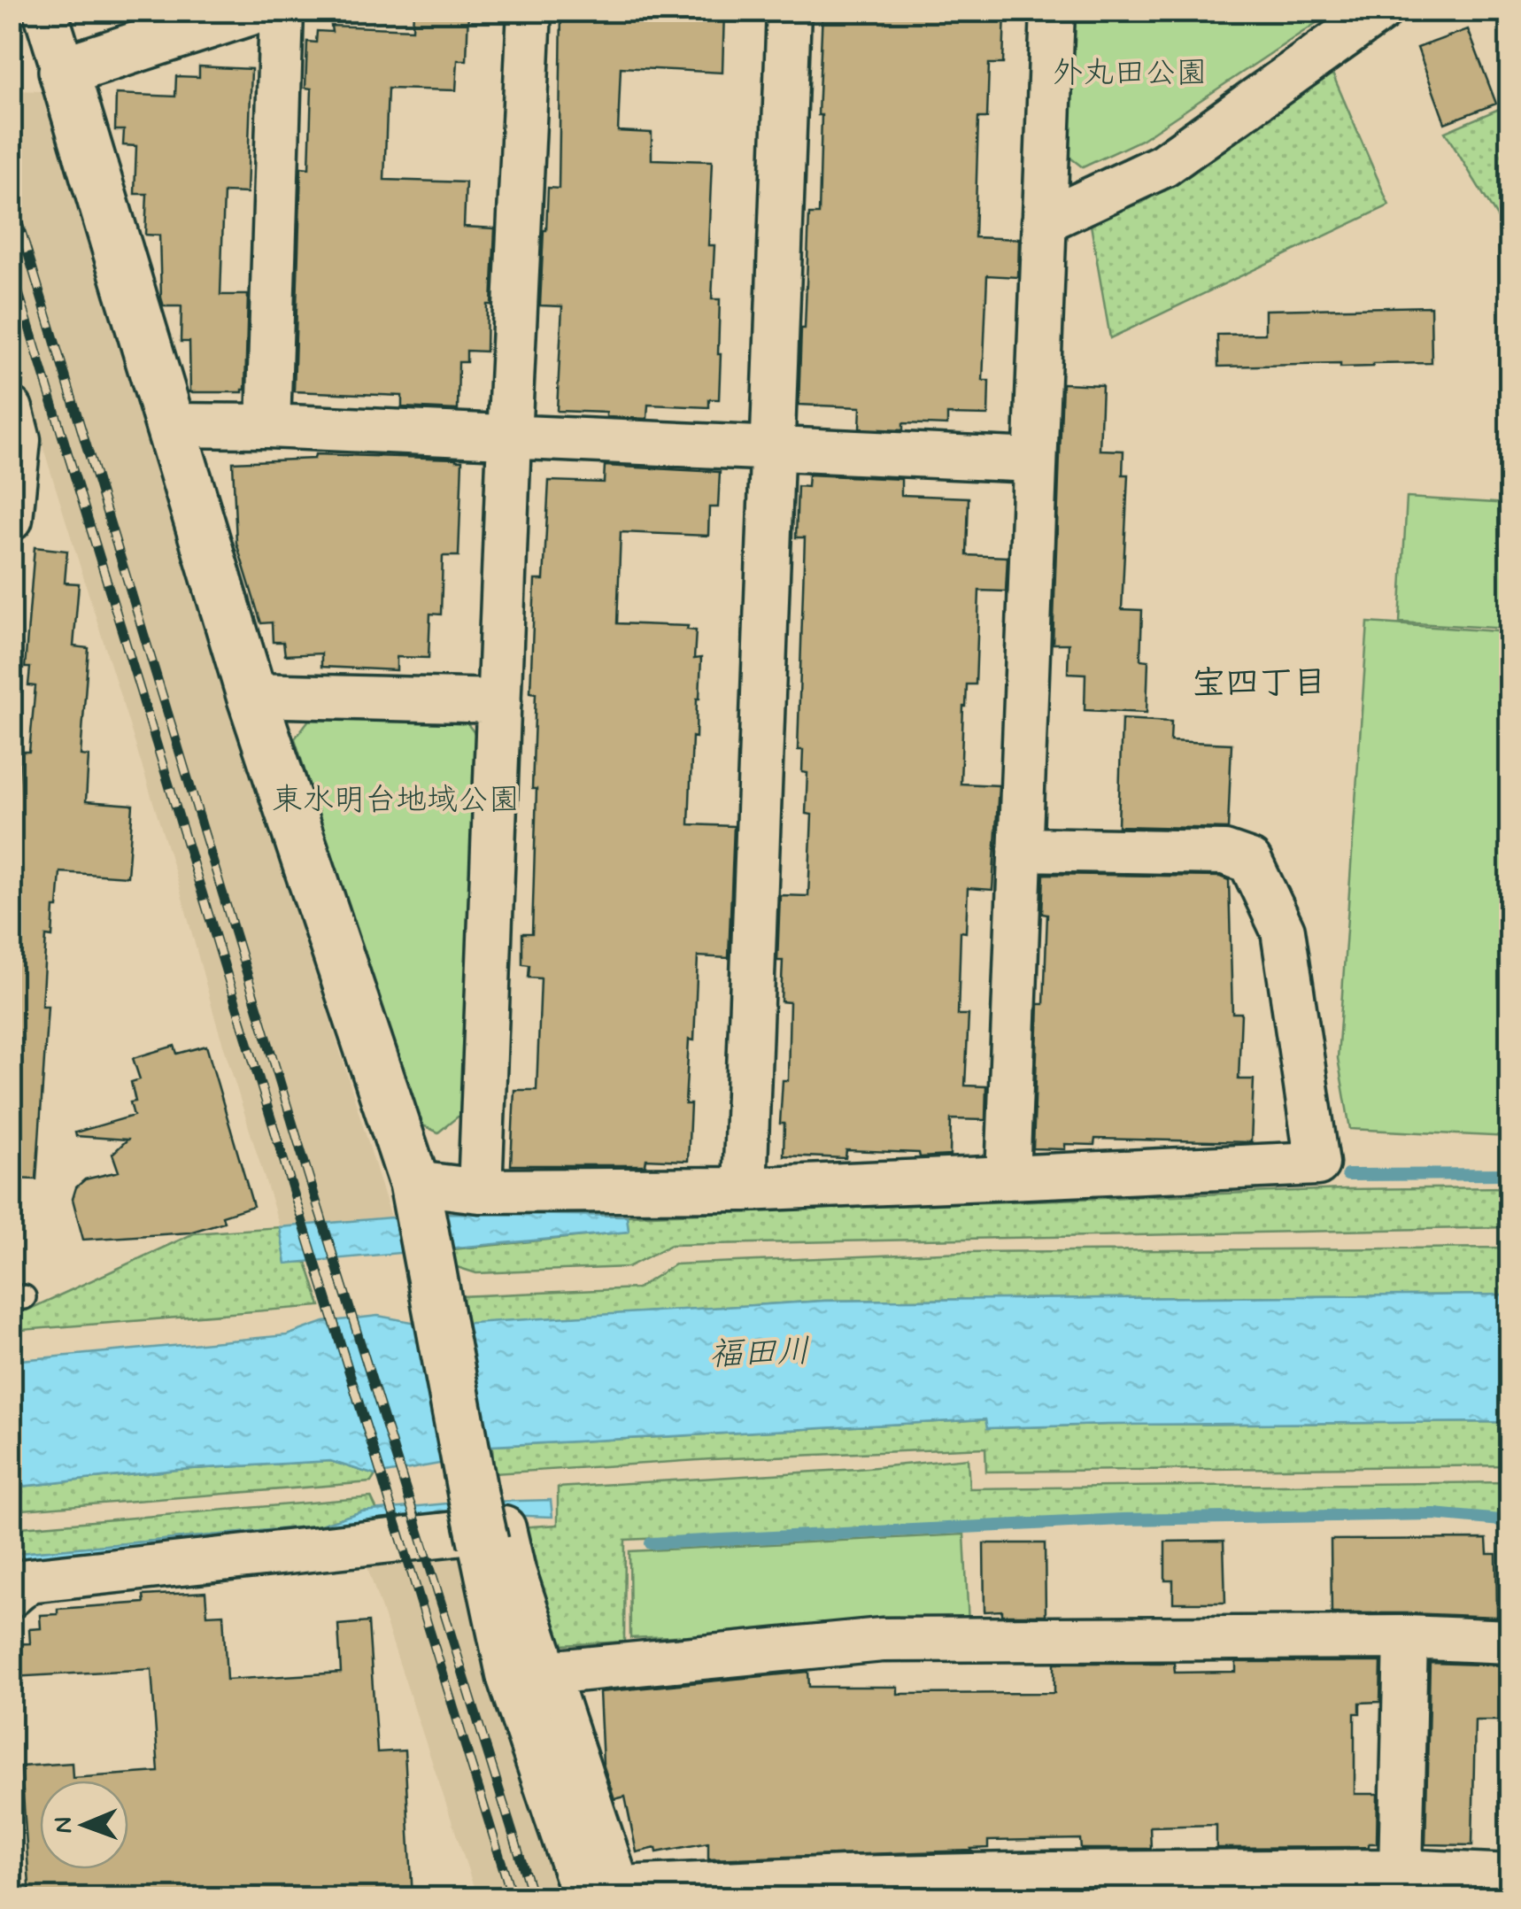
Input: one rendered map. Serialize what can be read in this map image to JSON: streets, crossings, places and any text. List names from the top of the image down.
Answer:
{
  "districts": ["宝四丁目"],
  "water": ["福田川"],
  "parks": ["外丸田公園", "東水明台地域公園"],
  "north": "left"
}
